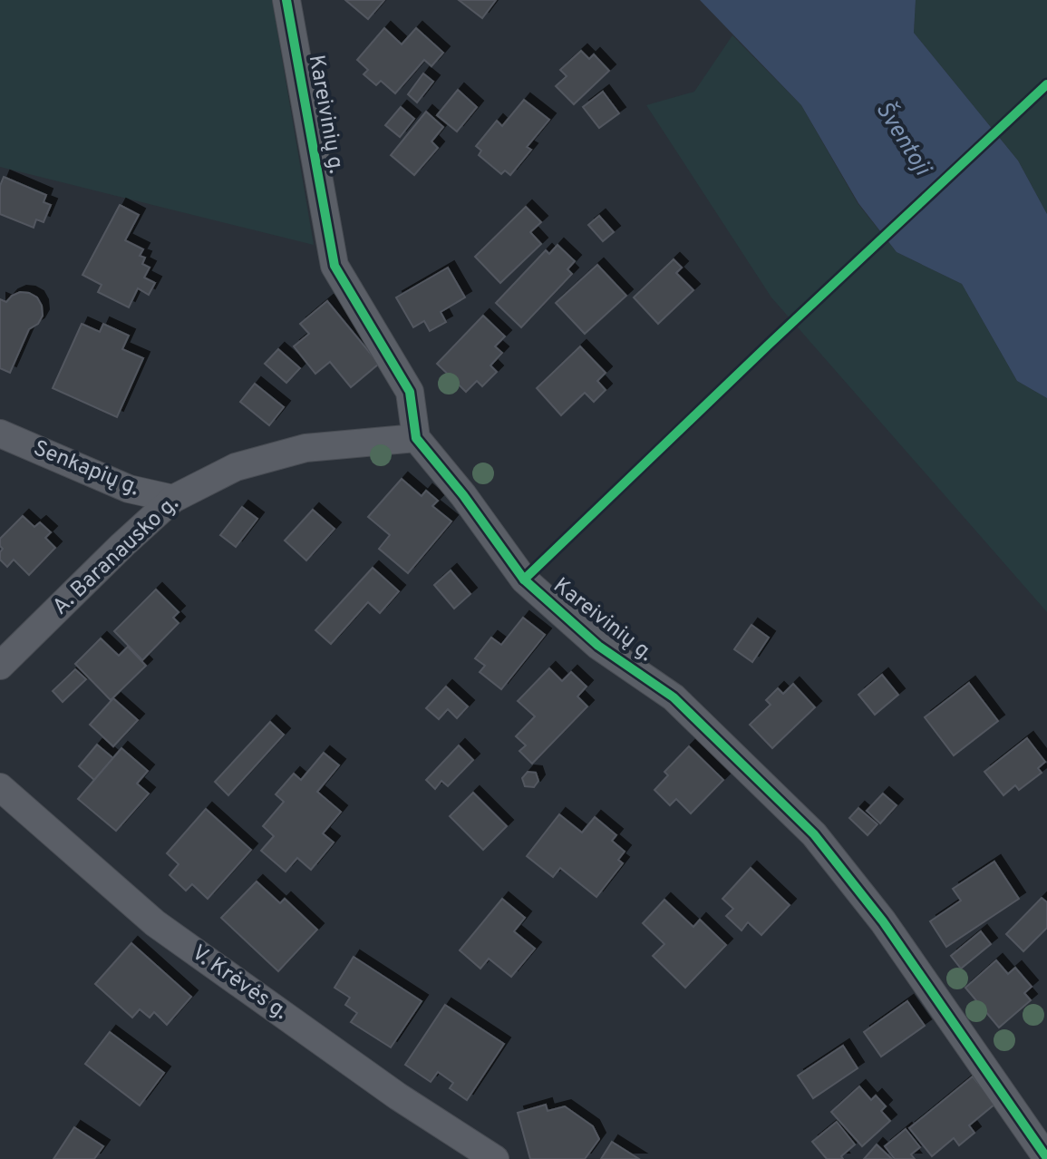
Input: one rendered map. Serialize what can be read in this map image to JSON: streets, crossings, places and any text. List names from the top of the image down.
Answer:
{
  "streets": {
    "street": [
      "Kareivinių g.",
      "Senkapių g.",
      "A. Baranausko g.",
      "V. Krėvės g."
    ]
  },
  "crossings": [
    ["Kareivinių g.", "A. Baranausko g."],
    ["Senkapių g.", "A. Baranausko g."]
  ],
  "water": ["Šventoji"]
}
